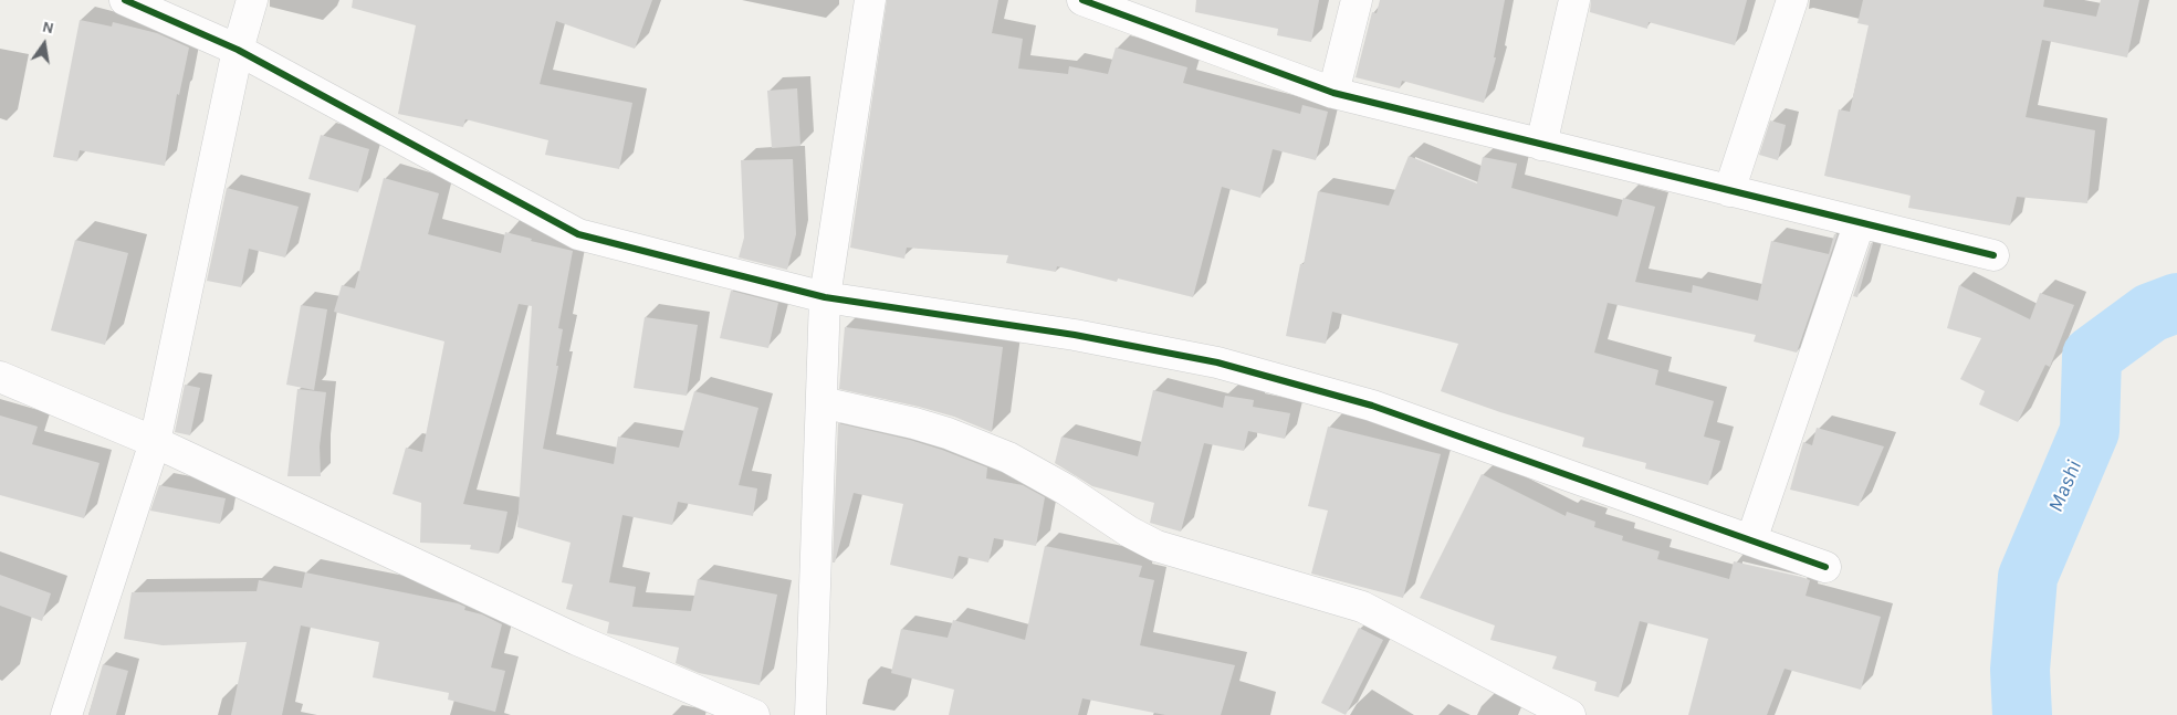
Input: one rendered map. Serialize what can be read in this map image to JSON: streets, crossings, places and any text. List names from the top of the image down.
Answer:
{
  "water": ["Mashi"],
  "north": "top"
}
